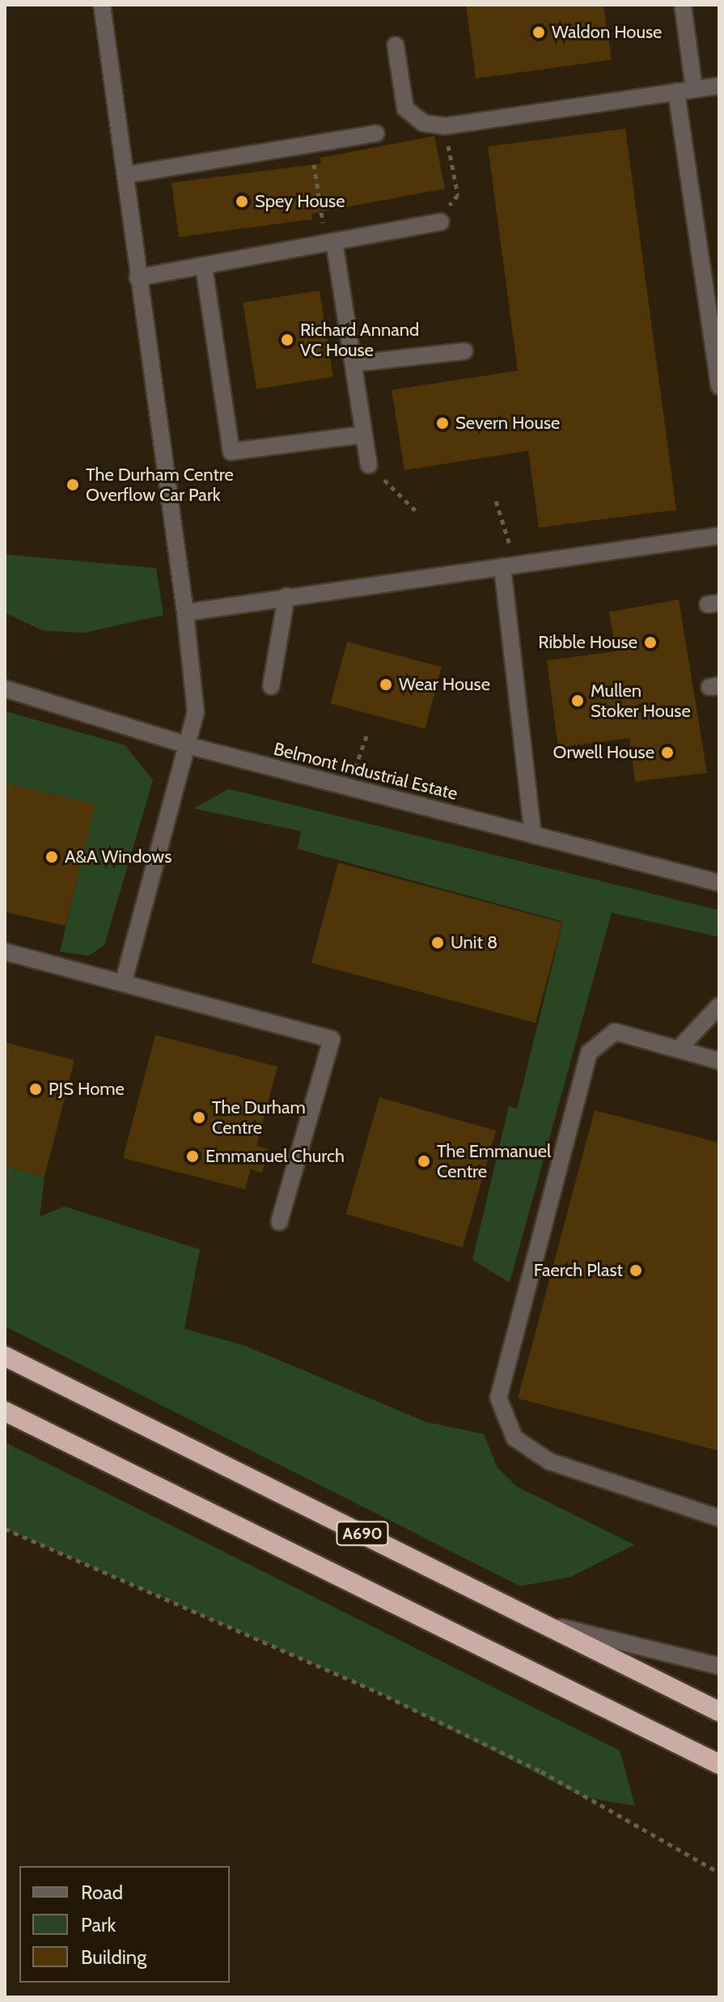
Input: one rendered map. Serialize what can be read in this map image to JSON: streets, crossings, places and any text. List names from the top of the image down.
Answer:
{
  "streets": {
    "highway": ["A690"],
    "street": ["Belmont Industrial Estate"]
  },
  "places": [
    "Waldon House",
    "Spey House",
    "Richard Annand VC House",
    "Severn House",
    "The Durham Centre Overflow Car Park",
    "Ribble House",
    "Wear House",
    "Mullen Stoker House",
    "Orwell House",
    "A&A Windows",
    "Unit 8",
    "PJS Home",
    "The Durham Centre",
    "Emmanuel Church",
    "The Emmanuel Centre",
    "Faerch Plast"
  ],
  "legend": ["Road", "Park", "Building"]
}
